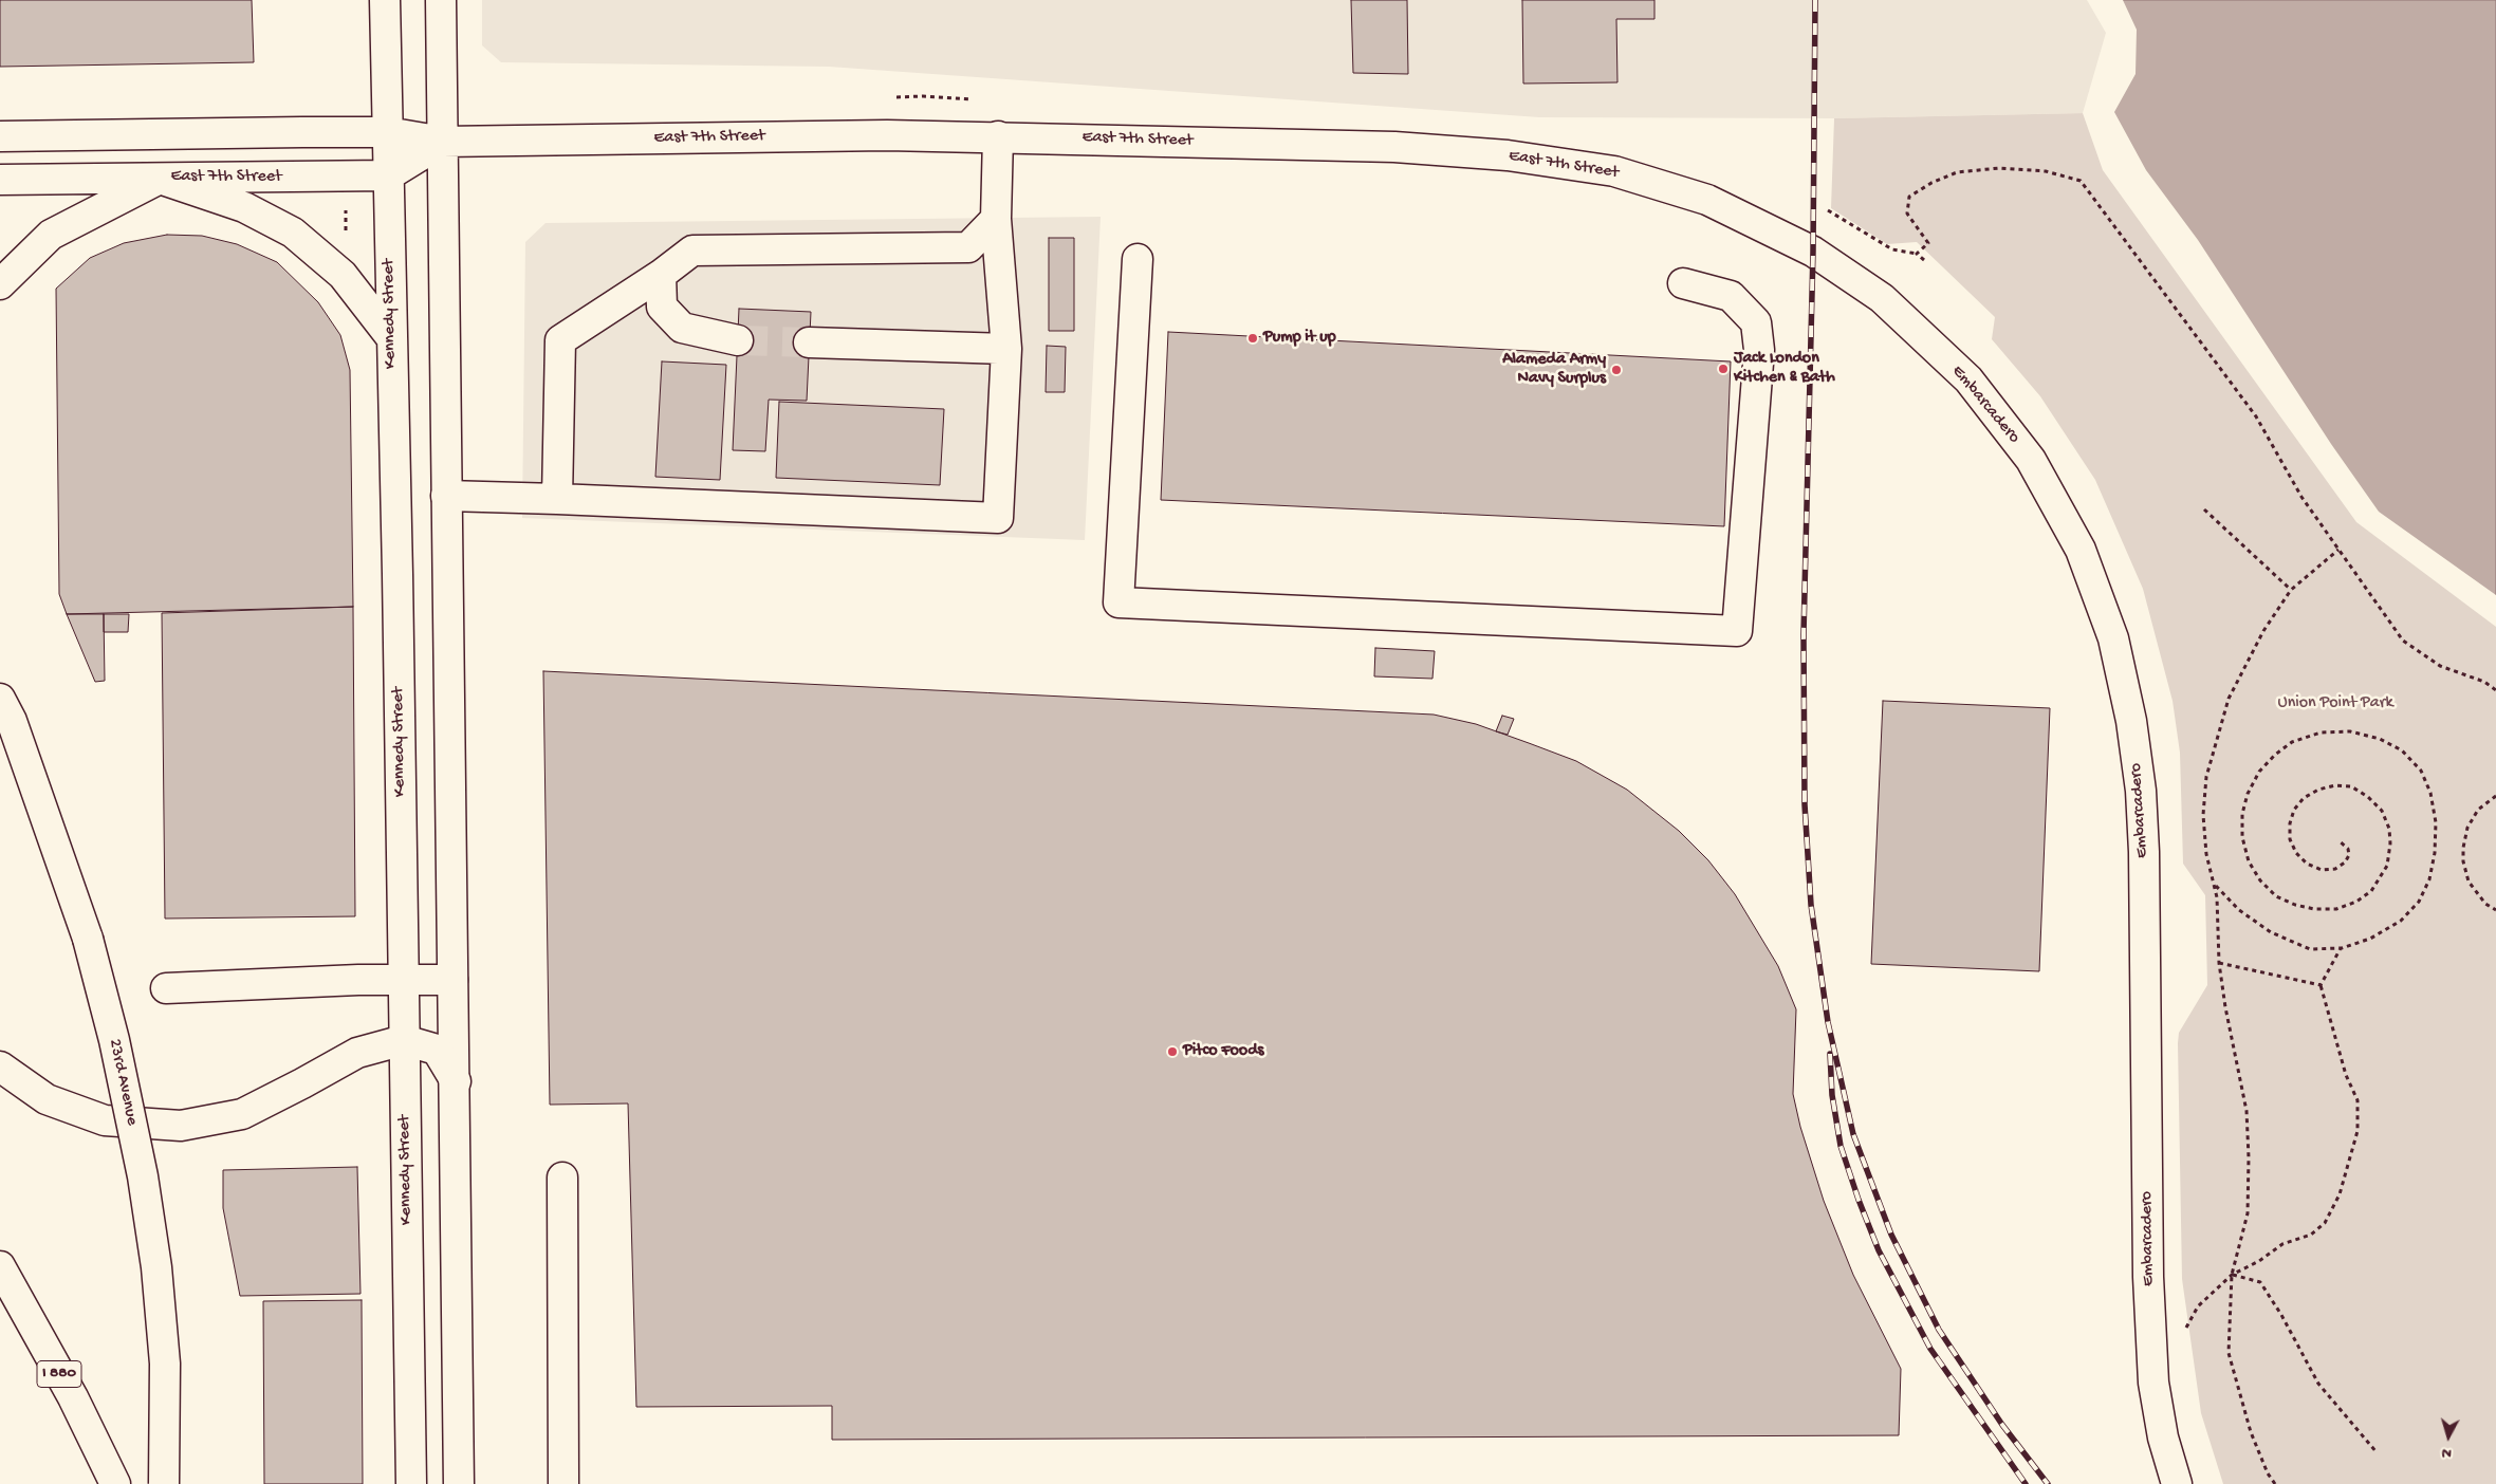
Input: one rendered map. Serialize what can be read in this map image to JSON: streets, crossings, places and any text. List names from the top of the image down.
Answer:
{
  "streets": {
    "main road": [
      "East 7th Street",
      "Kennedy Street",
      "Embarcadero",
      "23rd Avenue",
      "I 880"
    ]
  },
  "crossings": [
    ["East 7th Street", "Kennedy Street"],
    ["East 7th Street", "Embarcadero"]
  ],
  "parks": ["Union Point Park"],
  "places": [
    "Pump it up",
    "Jack London Kitchen & Bath",
    "Alameda Army Navy Surplus",
    "Pitco Foods"
  ],
  "north": "bottom"
}
